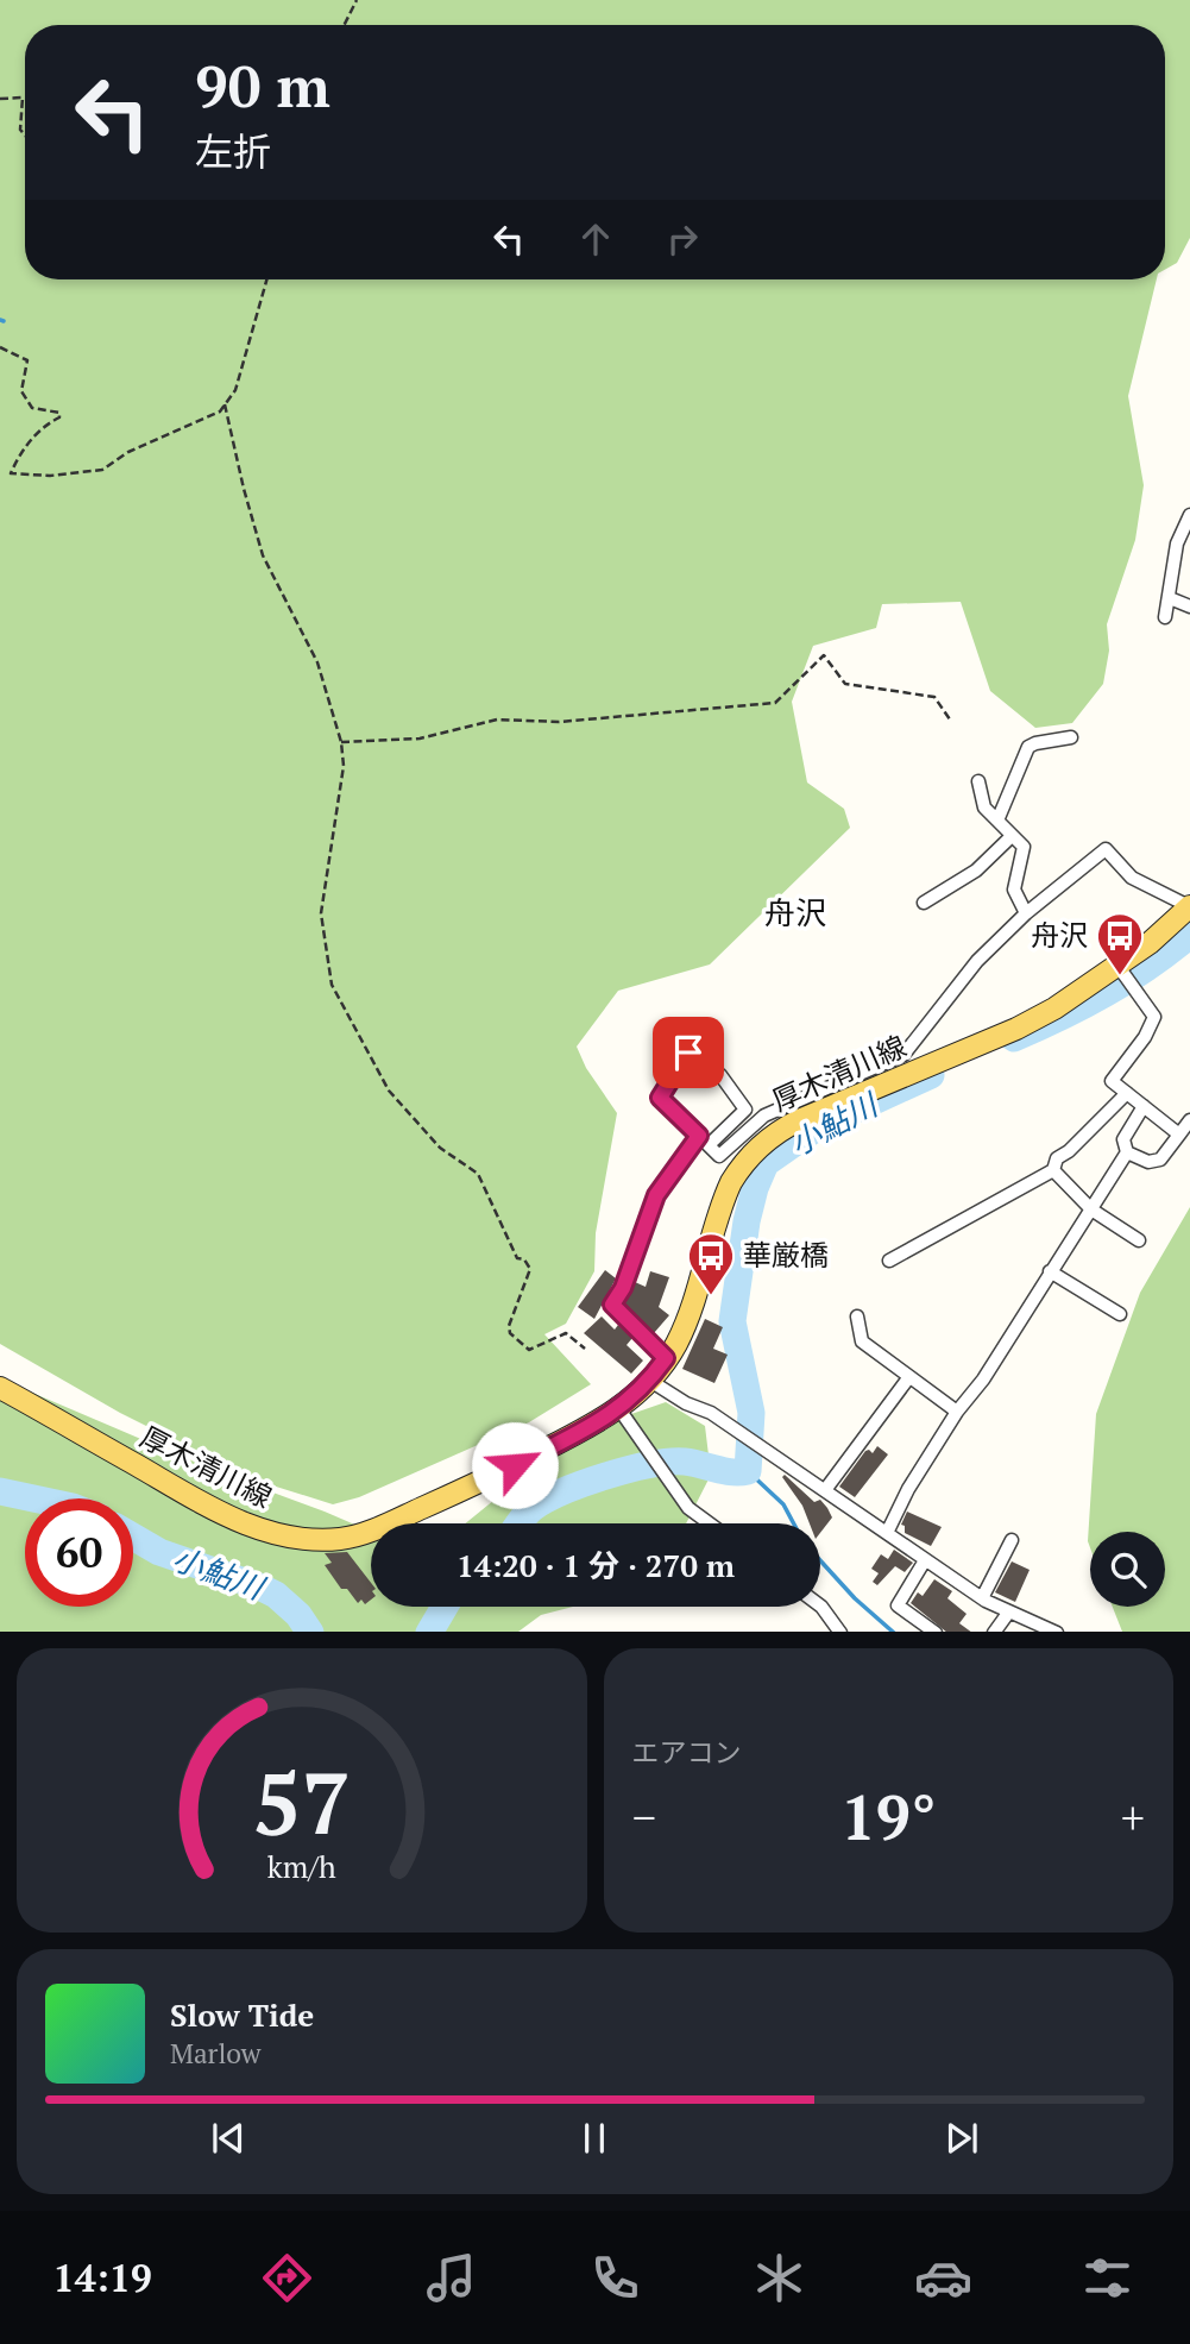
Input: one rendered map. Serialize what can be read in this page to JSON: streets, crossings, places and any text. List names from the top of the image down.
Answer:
{
  "streets": {
    "main road": ["厚木清川線"]
  },
  "districts": ["舟沢"],
  "water": ["小鮎川"],
  "places": {
    "bus stop": ["舟沢", "華厳橋"]
  },
  "page": {
    "turn": ["90 m", "左折"],
    "limit": "60",
    "trip": "14:20 · 1 分 · 270 m",
    "tile": "エアコン",
    "heat": ["−", "19°", "+"],
    "song": ["Slow Tide", "Marlow"],
    "tabs": "14:19",
    "gauge": ["57", "km/h"]
  }
}
